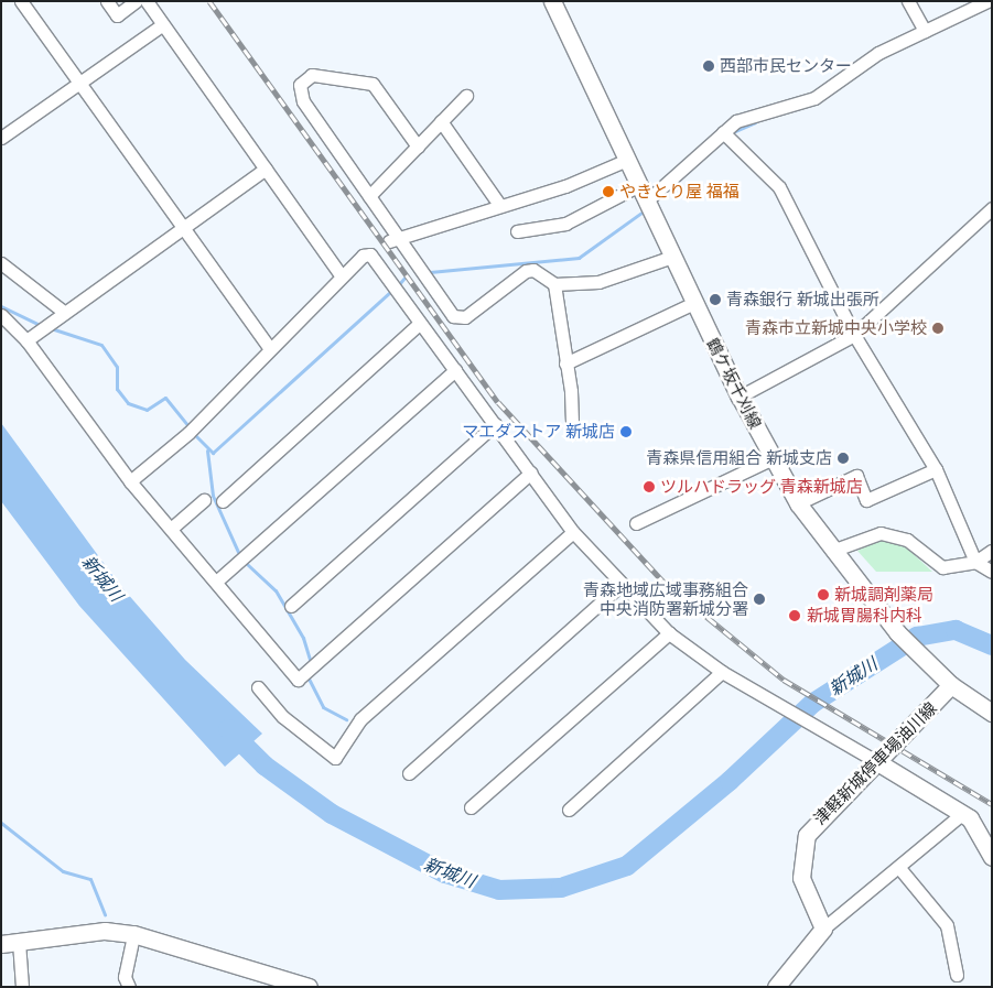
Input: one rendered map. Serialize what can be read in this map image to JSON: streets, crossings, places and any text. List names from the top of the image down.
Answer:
{
  "streets": {
    "main road": ["鶴ケ坂千刈線", "津軽新城停車場油川線"]
  },
  "crossings": [
    ["鶴ケ坂千刈線", "津軽新城停車場油川線"]
  ],
  "water": ["新城川"],
  "places": [
    "西部市民センター",
    "やきとり屋 福福",
    "青森銀行 新城出張所",
    "青森市立新城中央小学校",
    "マエダストア 新城店",
    "青森県信用組合 新城支店",
    "ツルハドラッグ 青森新城店",
    "新城調剤薬局",
    "青森地域広域事務組合 中央消防署新城分署",
    "新城胃腸科内科"
  ]
}
